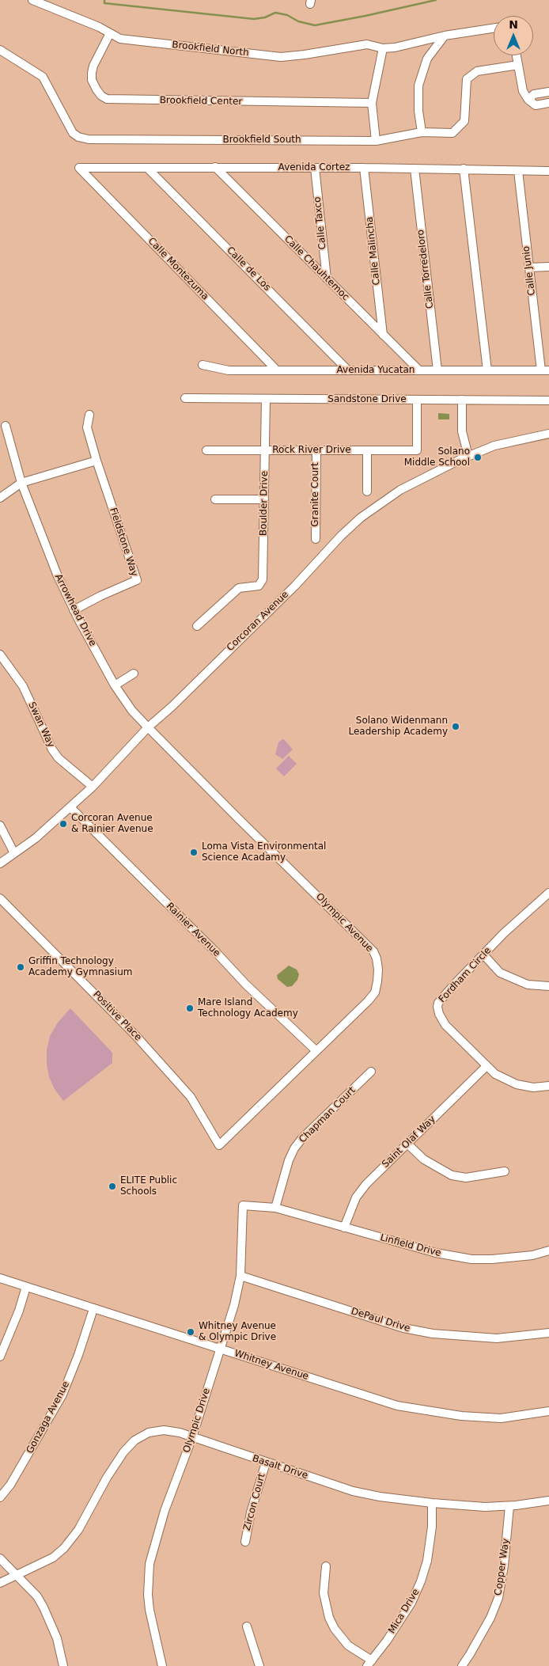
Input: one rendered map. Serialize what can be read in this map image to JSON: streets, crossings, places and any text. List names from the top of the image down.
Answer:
{
  "streets": {
    "street": [
      "Brookfield North",
      "Brookfield Center",
      "Brookfield South",
      "Avenida Cortez",
      "Calle Taxco",
      "Calle Malincha",
      "Calle Chauhtemoc",
      "Calle Montezuma",
      "Calle de Los",
      "Calle Torredeloro",
      "Calle Junio",
      "Avenida Yucatan",
      "Sandstone Drive",
      "Rock River Drive",
      "Granite Court",
      "Boulder Drive",
      "Fieldstone Way",
      "Arrowhead Drive",
      "Corcoran Avenue",
      "Swan Way",
      "Olympic Avenue",
      "Rainier Avenue",
      "Fordham Circle",
      "Positive Place",
      "Chapman Court",
      "Saint Olaf Way",
      "Linfield Drive",
      "DePaul Drive",
      "Whitney Avenue",
      "Gonzaga Avenue",
      "Olympic Drive",
      "Basalt Drive",
      "Zircon Court",
      "Copper Way",
      "Mica Drive"
    ]
  },
  "crossings": [
    ["Brookfield North", "Brookfield Center"],
    ["Avenida Cortez", "Calle Taxco"],
    ["Avenida Cortez", "Calle Malincha"],
    ["Avenida Cortez", "Calle Chauhtemoc"],
    ["Avenida Cortez", "Calle Montezuma"],
    ["Avenida Cortez", "Calle de Los"],
    ["Avenida Cortez", "Calle Torredeloro"],
    ["Avenida Cortez", "Calle Junio"],
    ["Calle Taxco", "Calle Chauhtemoc"],
    ["Calle Malincha", "Calle Chauhtemoc"],
    ["Calle Chauhtemoc", "Avenida Yucatan"],
    ["Calle Montezuma", "Avenida Yucatan"],
    ["Calle de Los", "Avenida Yucatan"],
    ["Calle Torredeloro", "Avenida Yucatan"],
    ["Calle Junio", "Avenida Yucatan"],
    ["Sandstone Drive", "Rock River Drive"],
    ["Sandstone Drive", "Boulder Drive"],
    ["Rock River Drive", "Granite Court"],
    ["Rock River Drive", "Boulder Drive"],
    ["Fieldstone Way", "Arrowhead Drive"],
    ["Arrowhead Drive", "Corcoran Avenue"],
    ["Arrowhead Drive", "Olympic Avenue"],
    ["Corcoran Avenue", "Swan Way"],
    ["Corcoran Avenue", "Olympic Avenue"],
    ["Corcoran Avenue", "Rainier Avenue"],
    ["Olympic Avenue", "Rainier Avenue"],
    ["Olympic Avenue", "Positive Place"],
    ["Fordham Circle", "Saint Olaf Way"],
    ["Chapman Court", "Linfield Drive"],
    ["Chapman Court", "Olympic Drive"],
    ["Saint Olaf Way", "Linfield Drive"],
    ["Linfield Drive", "Olympic Drive"],
    ["DePaul Drive", "Olympic Drive"],
    ["Whitney Avenue", "Gonzaga Avenue"],
    ["Whitney Avenue", "Olympic Drive"],
    ["Olympic Drive", "Basalt Drive"],
    ["Basalt Drive", "Zircon Court"],
    ["Basalt Drive", "Copper Way"],
    ["Basalt Drive", "Mica Drive"]
  ],
  "places": [
    "Solano Middle School",
    "Solano Widenmann Leadership Academy",
    "Corcoran Avenue & Rainier Avenue",
    "Loma Vista Environmental Science Acadamy",
    "Griffin Technology Academy Gymnasium",
    "Mare Island Technology Academy",
    "ELITE Public Schools",
    "Whitney Avenue & Olympic Drive"
  ],
  "north": "top"
}
